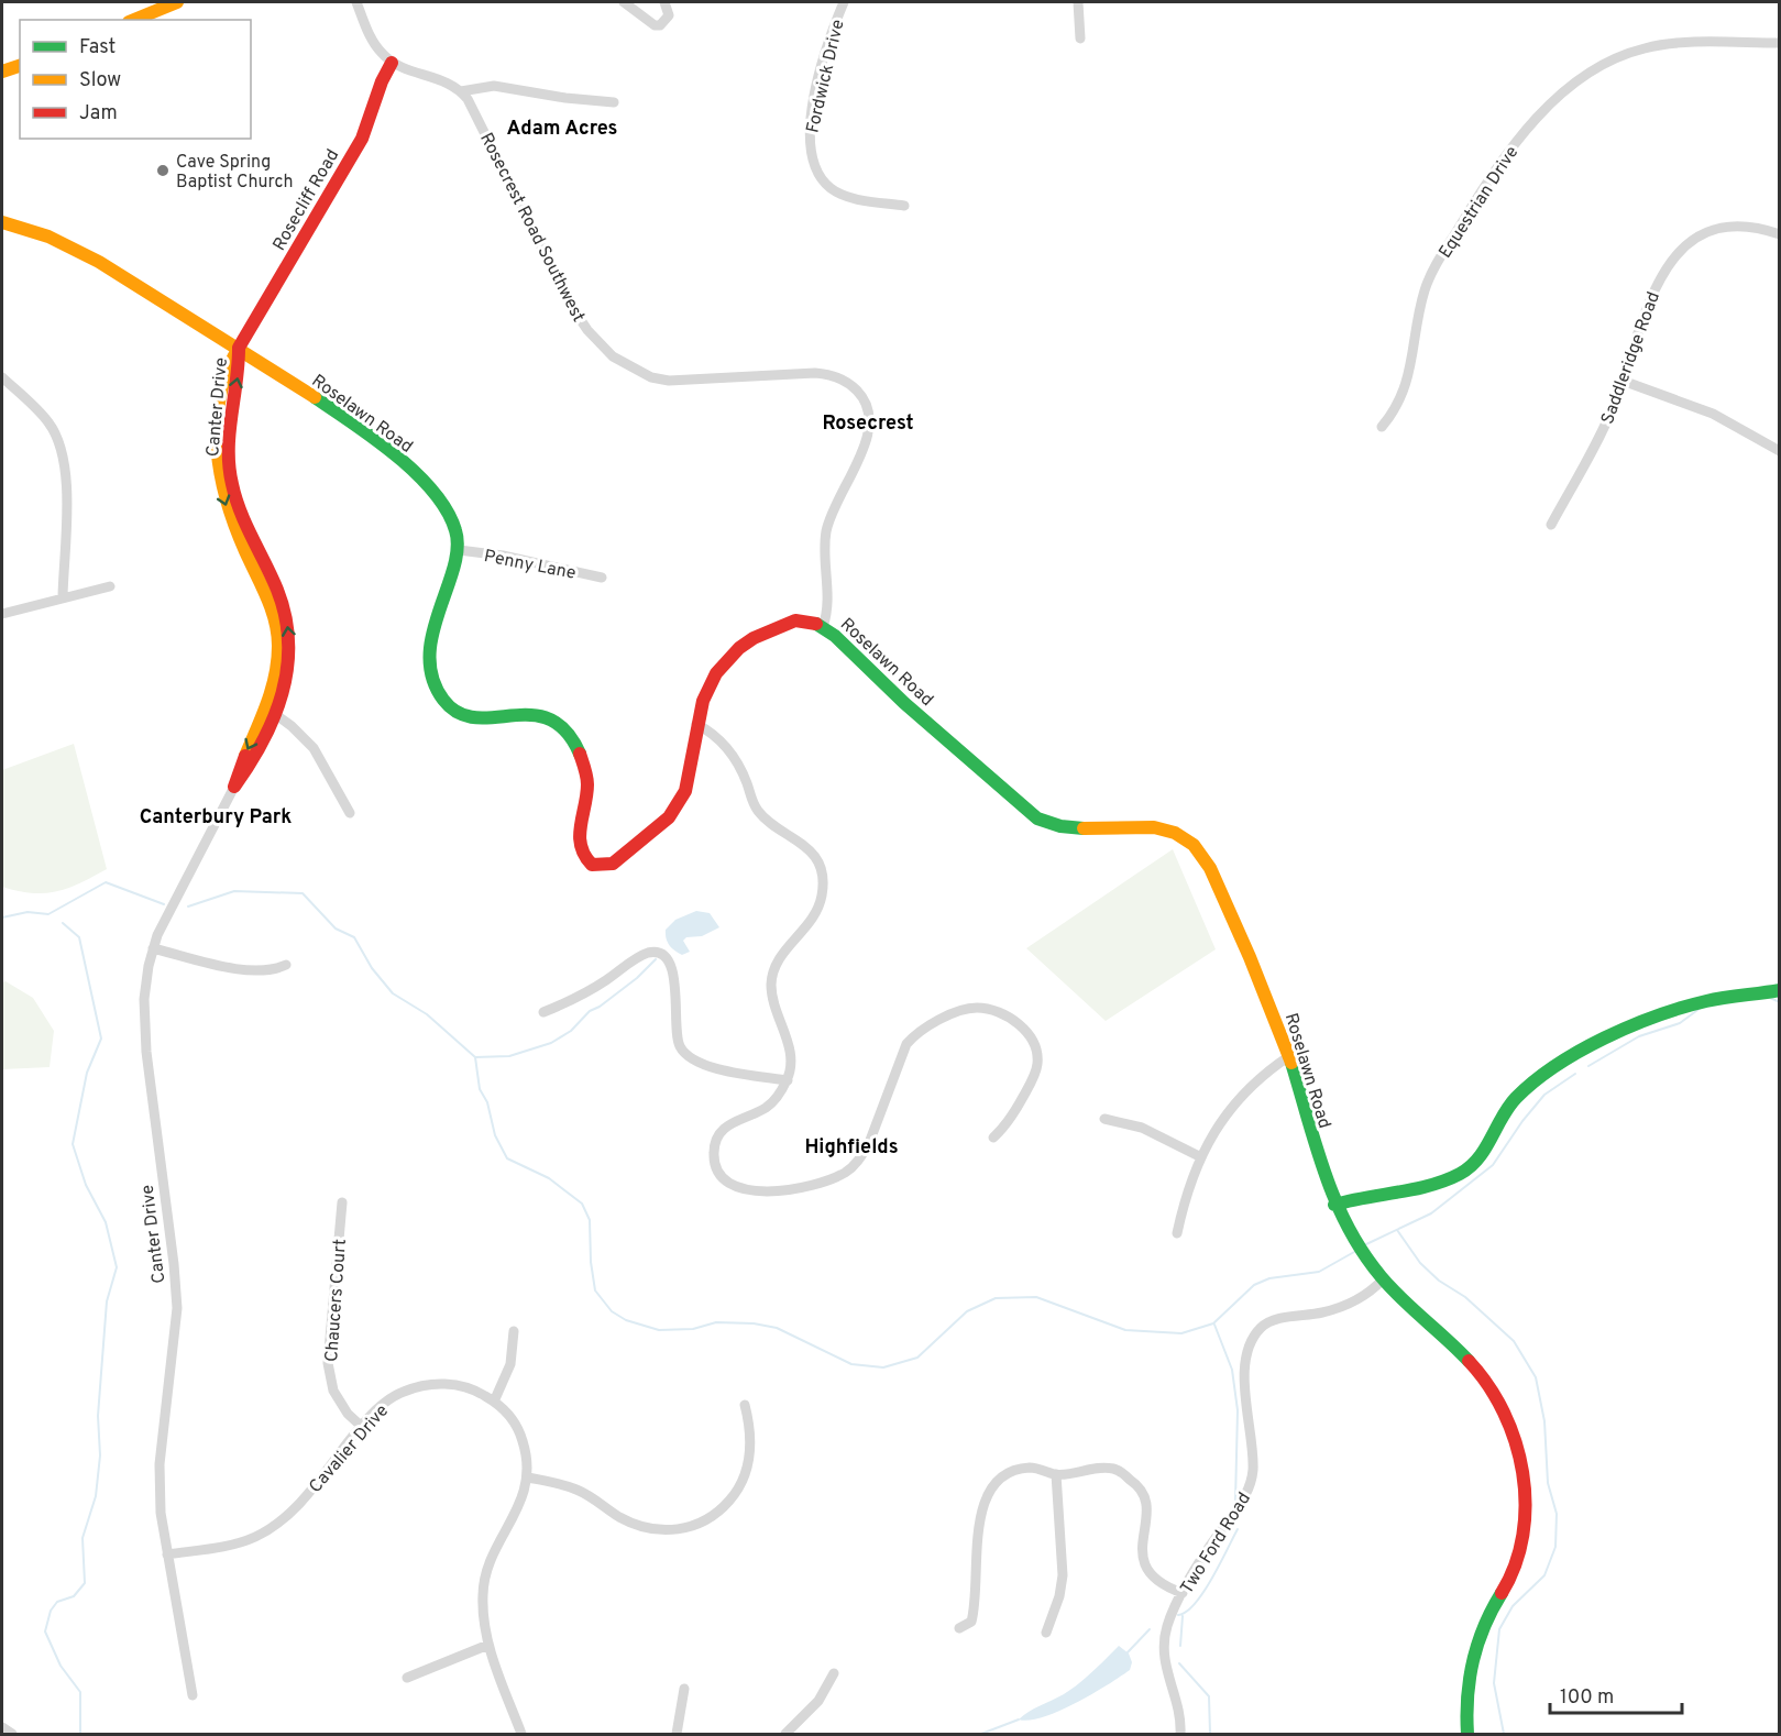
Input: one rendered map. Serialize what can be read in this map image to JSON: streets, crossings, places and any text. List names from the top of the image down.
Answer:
{
  "streets": {
    "street": [
      "Fordwick Drive",
      "Rosecliff Road",
      "Equestrian Drive",
      "Rosecrest Road Southwest",
      "Saddleridge Road",
      "Canter Drive",
      "Roselawn Road",
      "Penny Lane",
      "Chaucers Court",
      "Cavalier Drive",
      "Two Ford Road"
    ]
  },
  "crossings": [
    ["Rosecliff Road", "Canter Drive"],
    ["Rosecliff Road", "Roselawn Road"],
    ["Rosecrest Road Southwest", "Roselawn Road"],
    ["Canter Drive", "Roselawn Road"],
    ["Canter Drive", "Cavalier Drive"],
    ["Roselawn Road", "Penny Lane"],
    ["Roselawn Road", "Two Ford Road"],
    ["Chaucers Court", "Cavalier Drive"]
  ],
  "districts": [
    "Adam Acres",
    "Rosecrest",
    "Canterbury Park",
    "Highfields"
  ],
  "places": ["Cave Spring Baptist Church"],
  "legend": ["Fast", "Slow", "Jam"],
  "scale_bar": "100 m"
}
